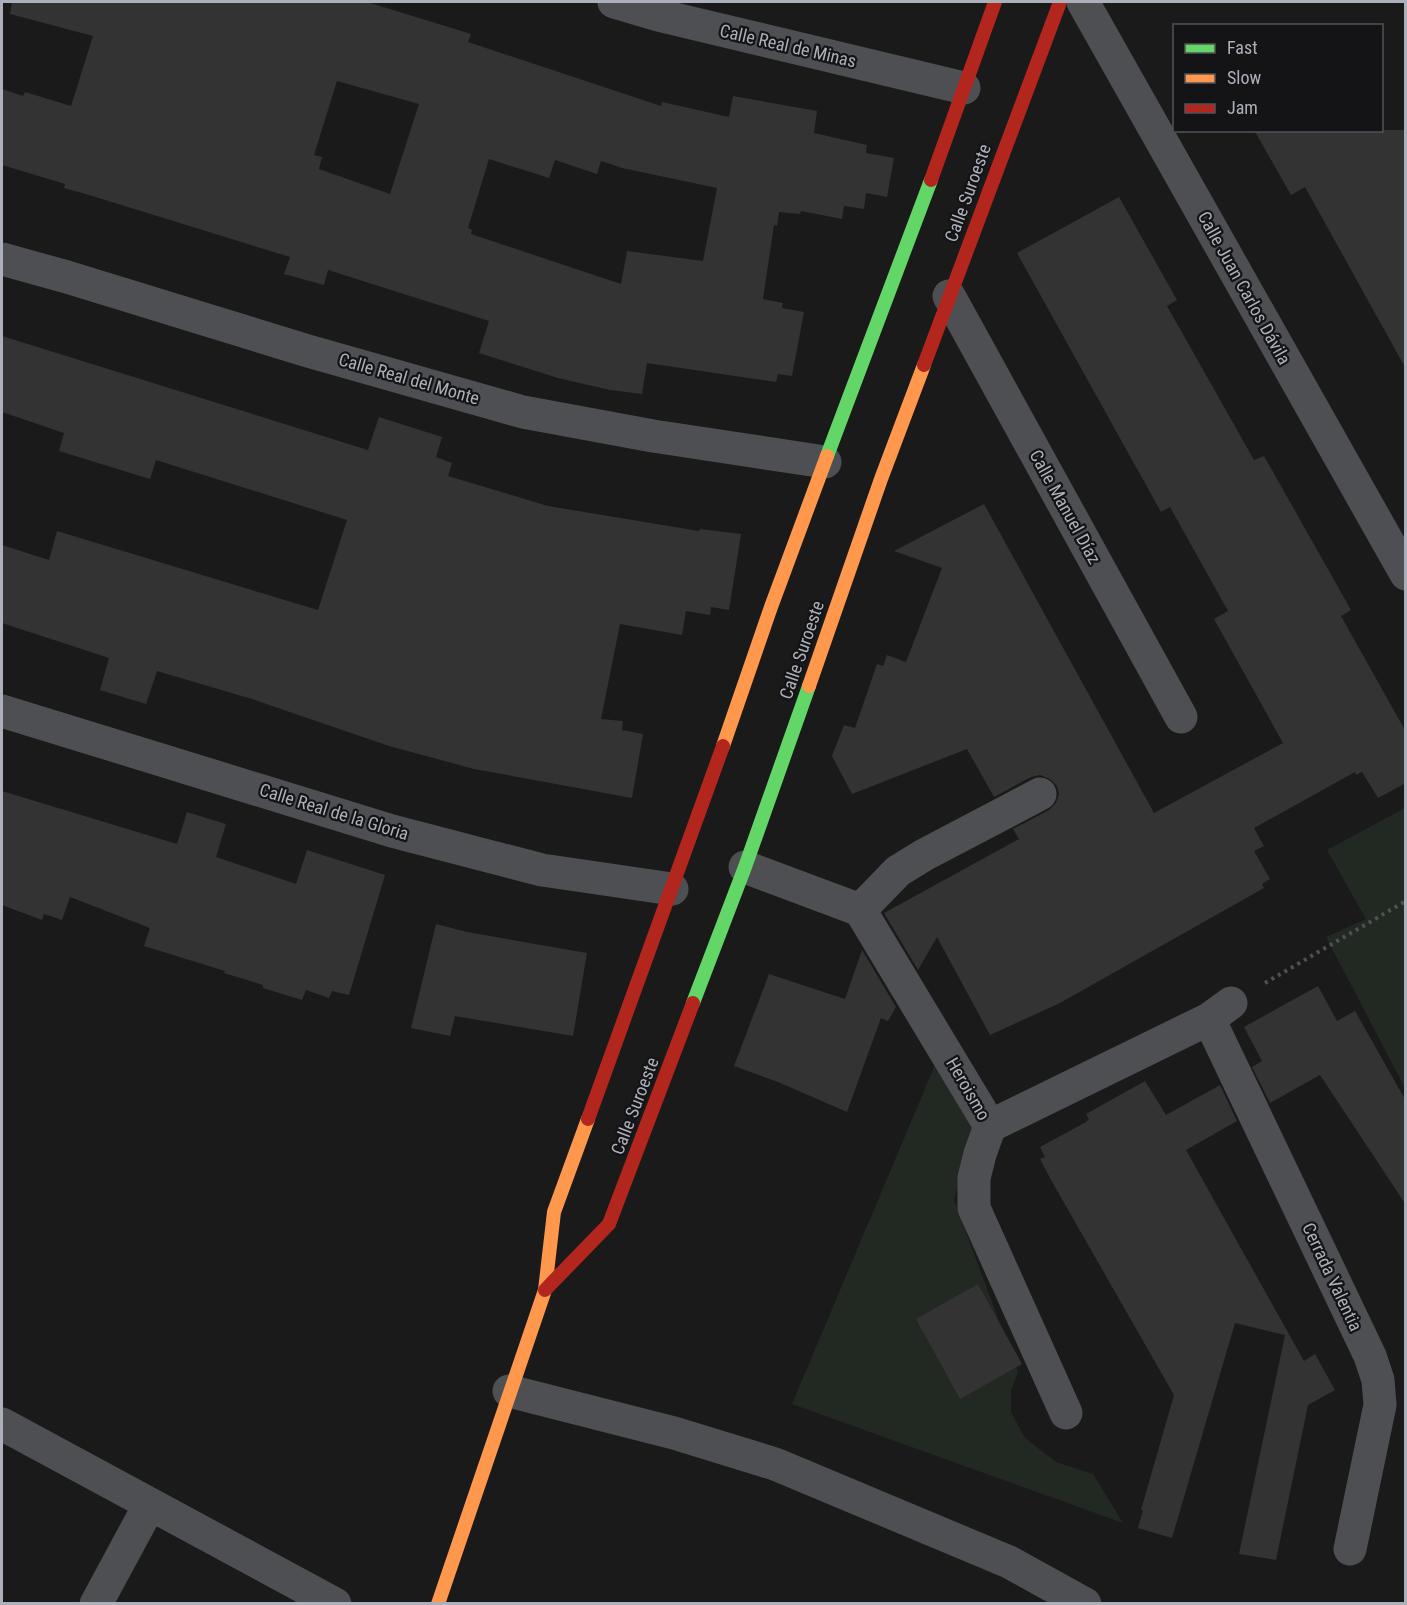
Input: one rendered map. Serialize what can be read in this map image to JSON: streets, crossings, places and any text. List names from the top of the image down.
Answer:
{
  "streets": {
    "street": [
      "Calle Real de Minas",
      "Calle Suroeste",
      "Calle Juan Carlos Dávila",
      "Calle Real del Monte",
      "Calle Manuel Díaz",
      "Calle Real de la Gloria",
      "Heroismo",
      "Cerrada Valentia"
    ]
  },
  "crossings": [
    ["Calle Real de Minas", "Calle Suroeste"],
    ["Calle Suroeste", "Calle Real del Monte"],
    ["Calle Suroeste", "Calle Manuel Díaz"],
    ["Calle Suroeste", "Calle Real de la Gloria"]
  ],
  "legend": ["Fast", "Slow", "Jam"]
}
